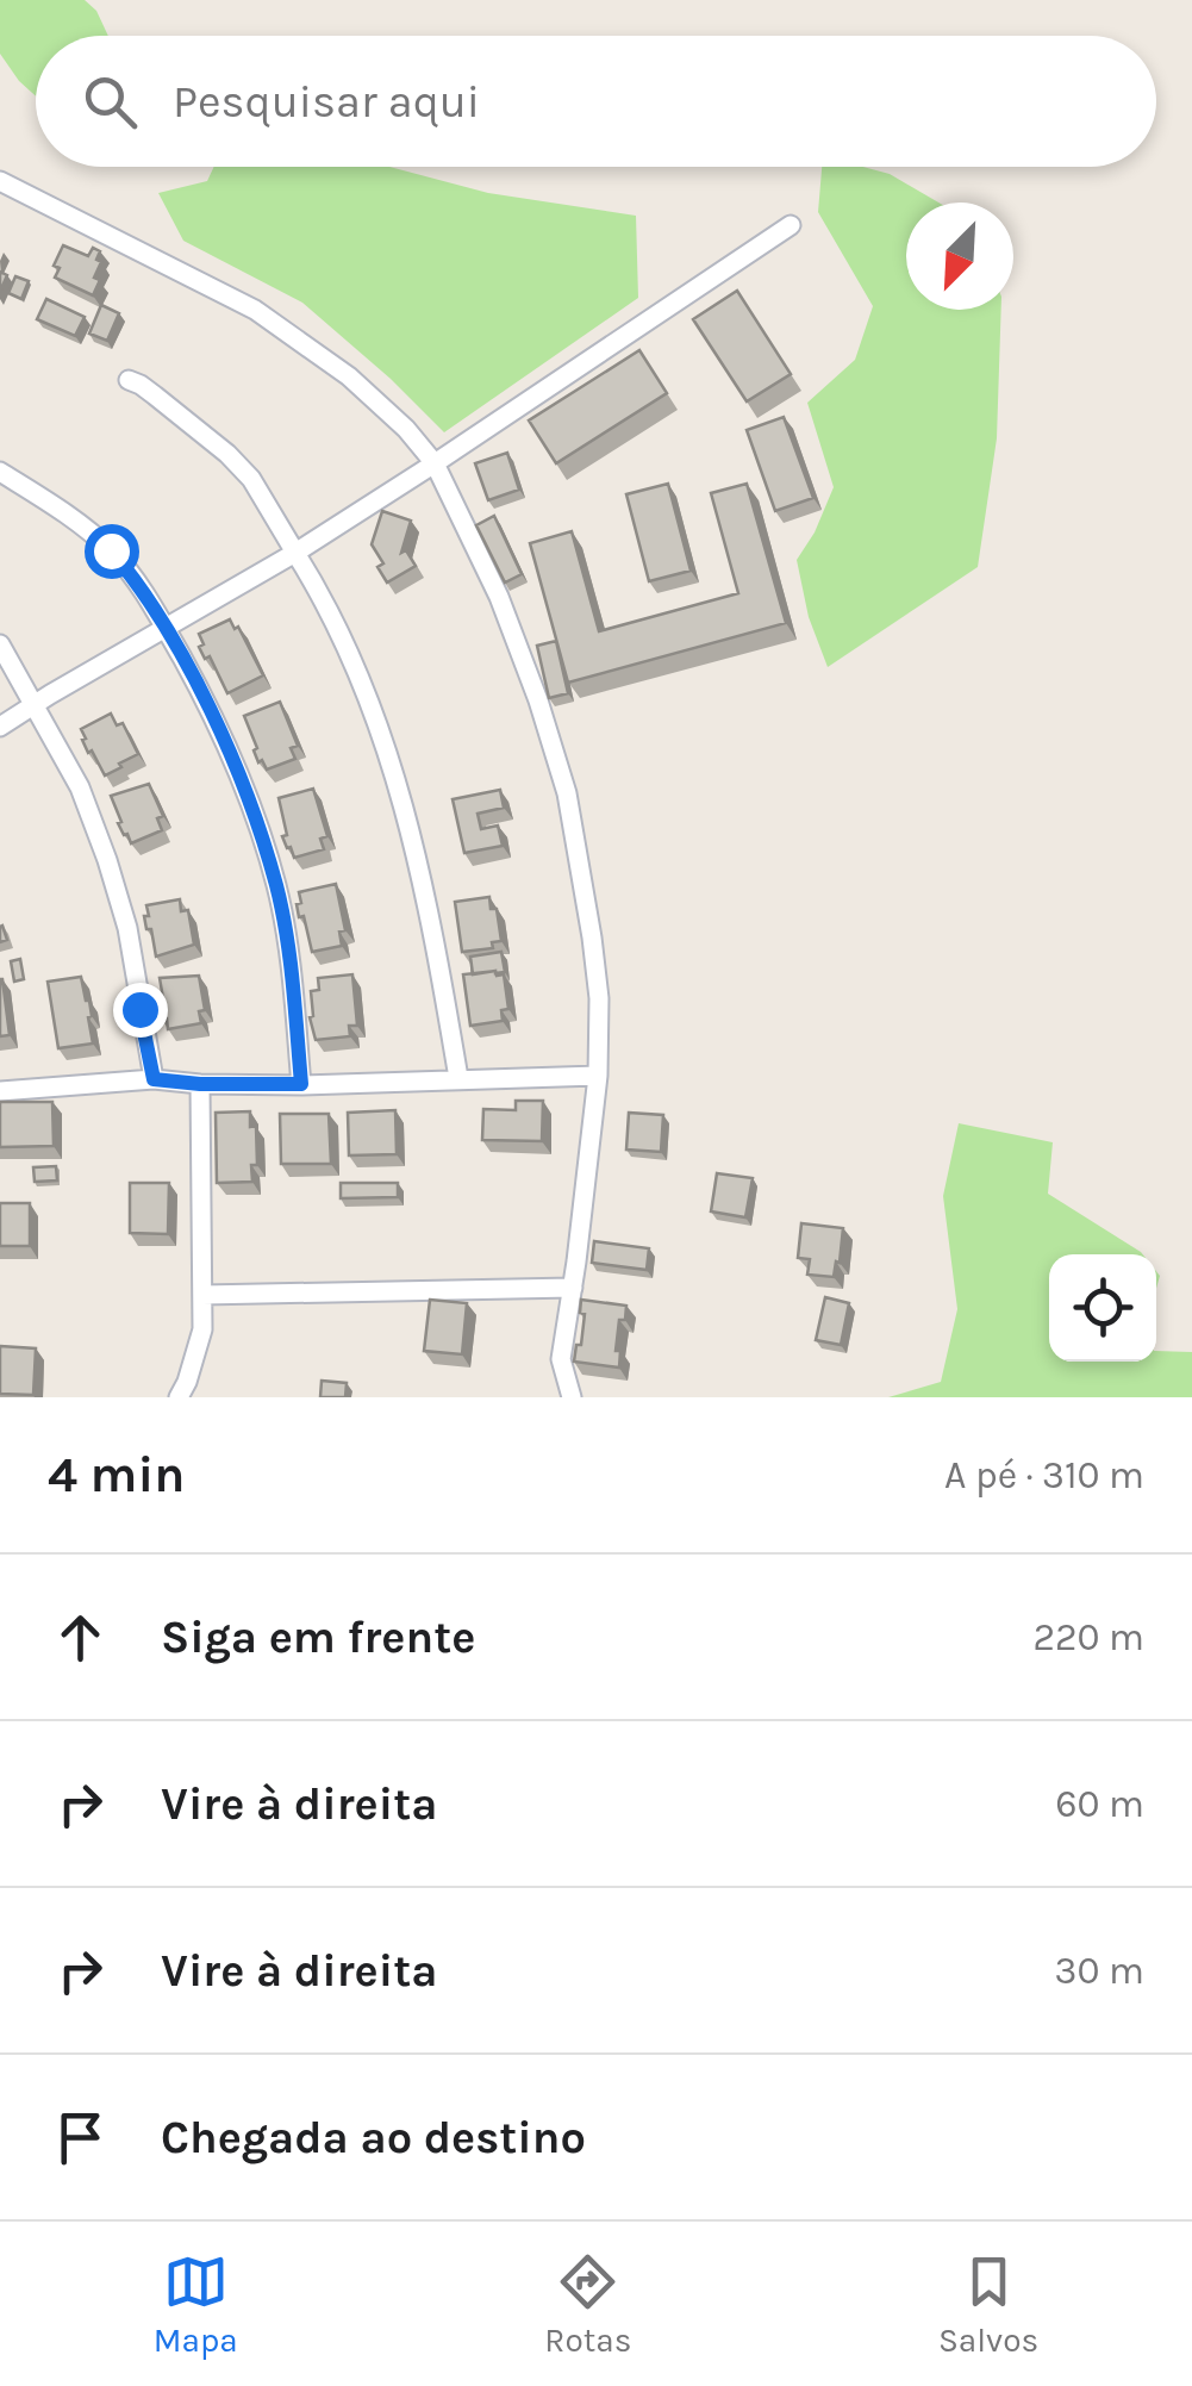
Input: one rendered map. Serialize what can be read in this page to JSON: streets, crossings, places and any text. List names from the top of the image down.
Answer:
{
  "north": "bottom left",
  "page": {
    "search": "Pesquisar aqui",
    "heading": ["4 min", "A pé · 310 m"],
    "list": [
      ["Siga em frente", "220 m"],
      ["Vire à direita", "60 m"],
      ["Vire à direita", "30 m"],
      "Chegada ao destino"
    ],
    "nav": ["Mapa", "Rotas", "Salvos"]
  }
}
